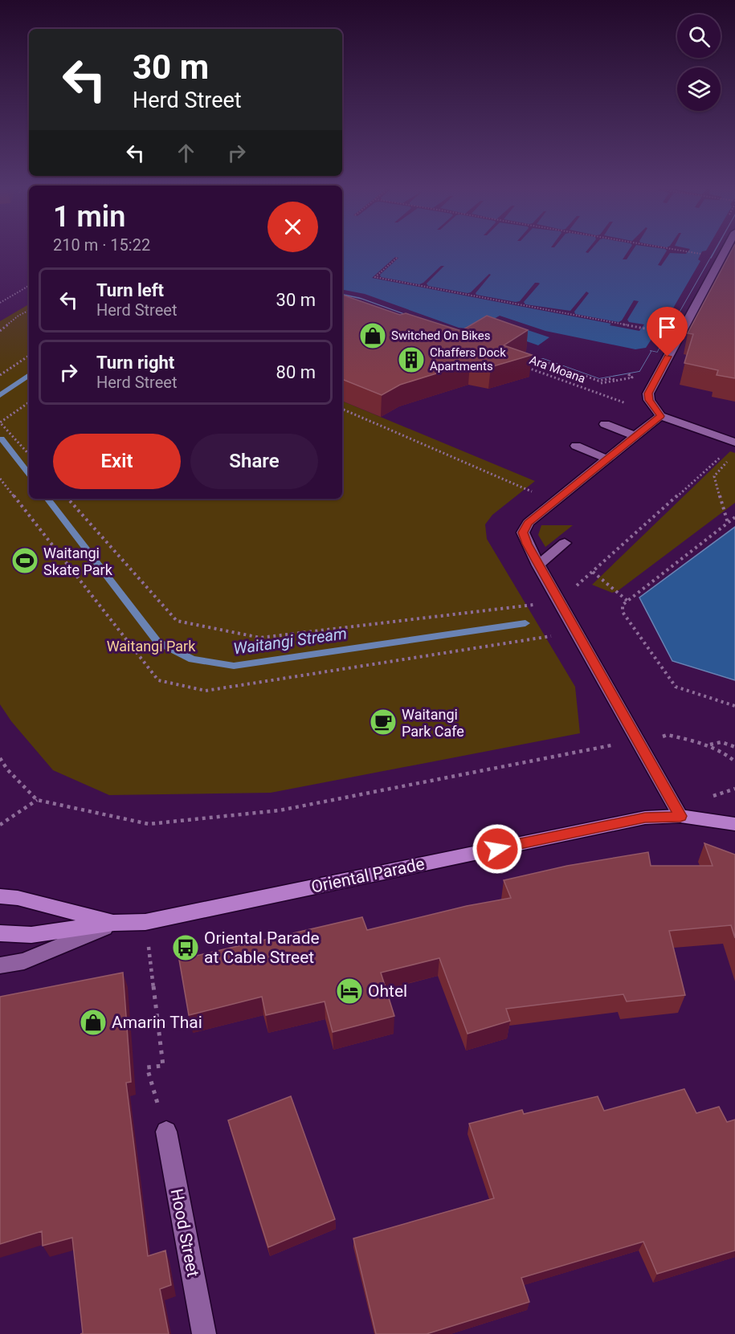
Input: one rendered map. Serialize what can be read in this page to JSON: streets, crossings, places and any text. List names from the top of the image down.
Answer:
{
  "streets": {
    "main road": ["Oriental Parade"],
    "street": ["Hood Street"],
    "path": ["Ara Moana"]
  },
  "water": ["Waitangi Stream"],
  "parks": ["Waitangi Park"],
  "places": {
    "shop": ["Switched On Bikes", "Amarin Thai"],
    "building": ["Chaffers Dock Apartments"],
    "sports": ["Waitangi Skate Park"],
    "cafe": ["Waitangi Park Cafe"],
    "bus stop": ["Oriental Parade at Cable Street"],
    "hotel": ["Ohtel"]
  },
  "page": {
    "turn": ["30 m", "Herd Street"],
    "heading": ["1 min", "210 m · 15:22"],
    "list": [
      {
        "name": "Turn left",
        "note": "Herd Street",
        "value": "30 m"
      },
      {
        "name": "Turn right",
        "note": "Herd Street",
        "value": "80 m"
      }
    ],
    "buttons": ["Exit", "Share"]
  }
}
